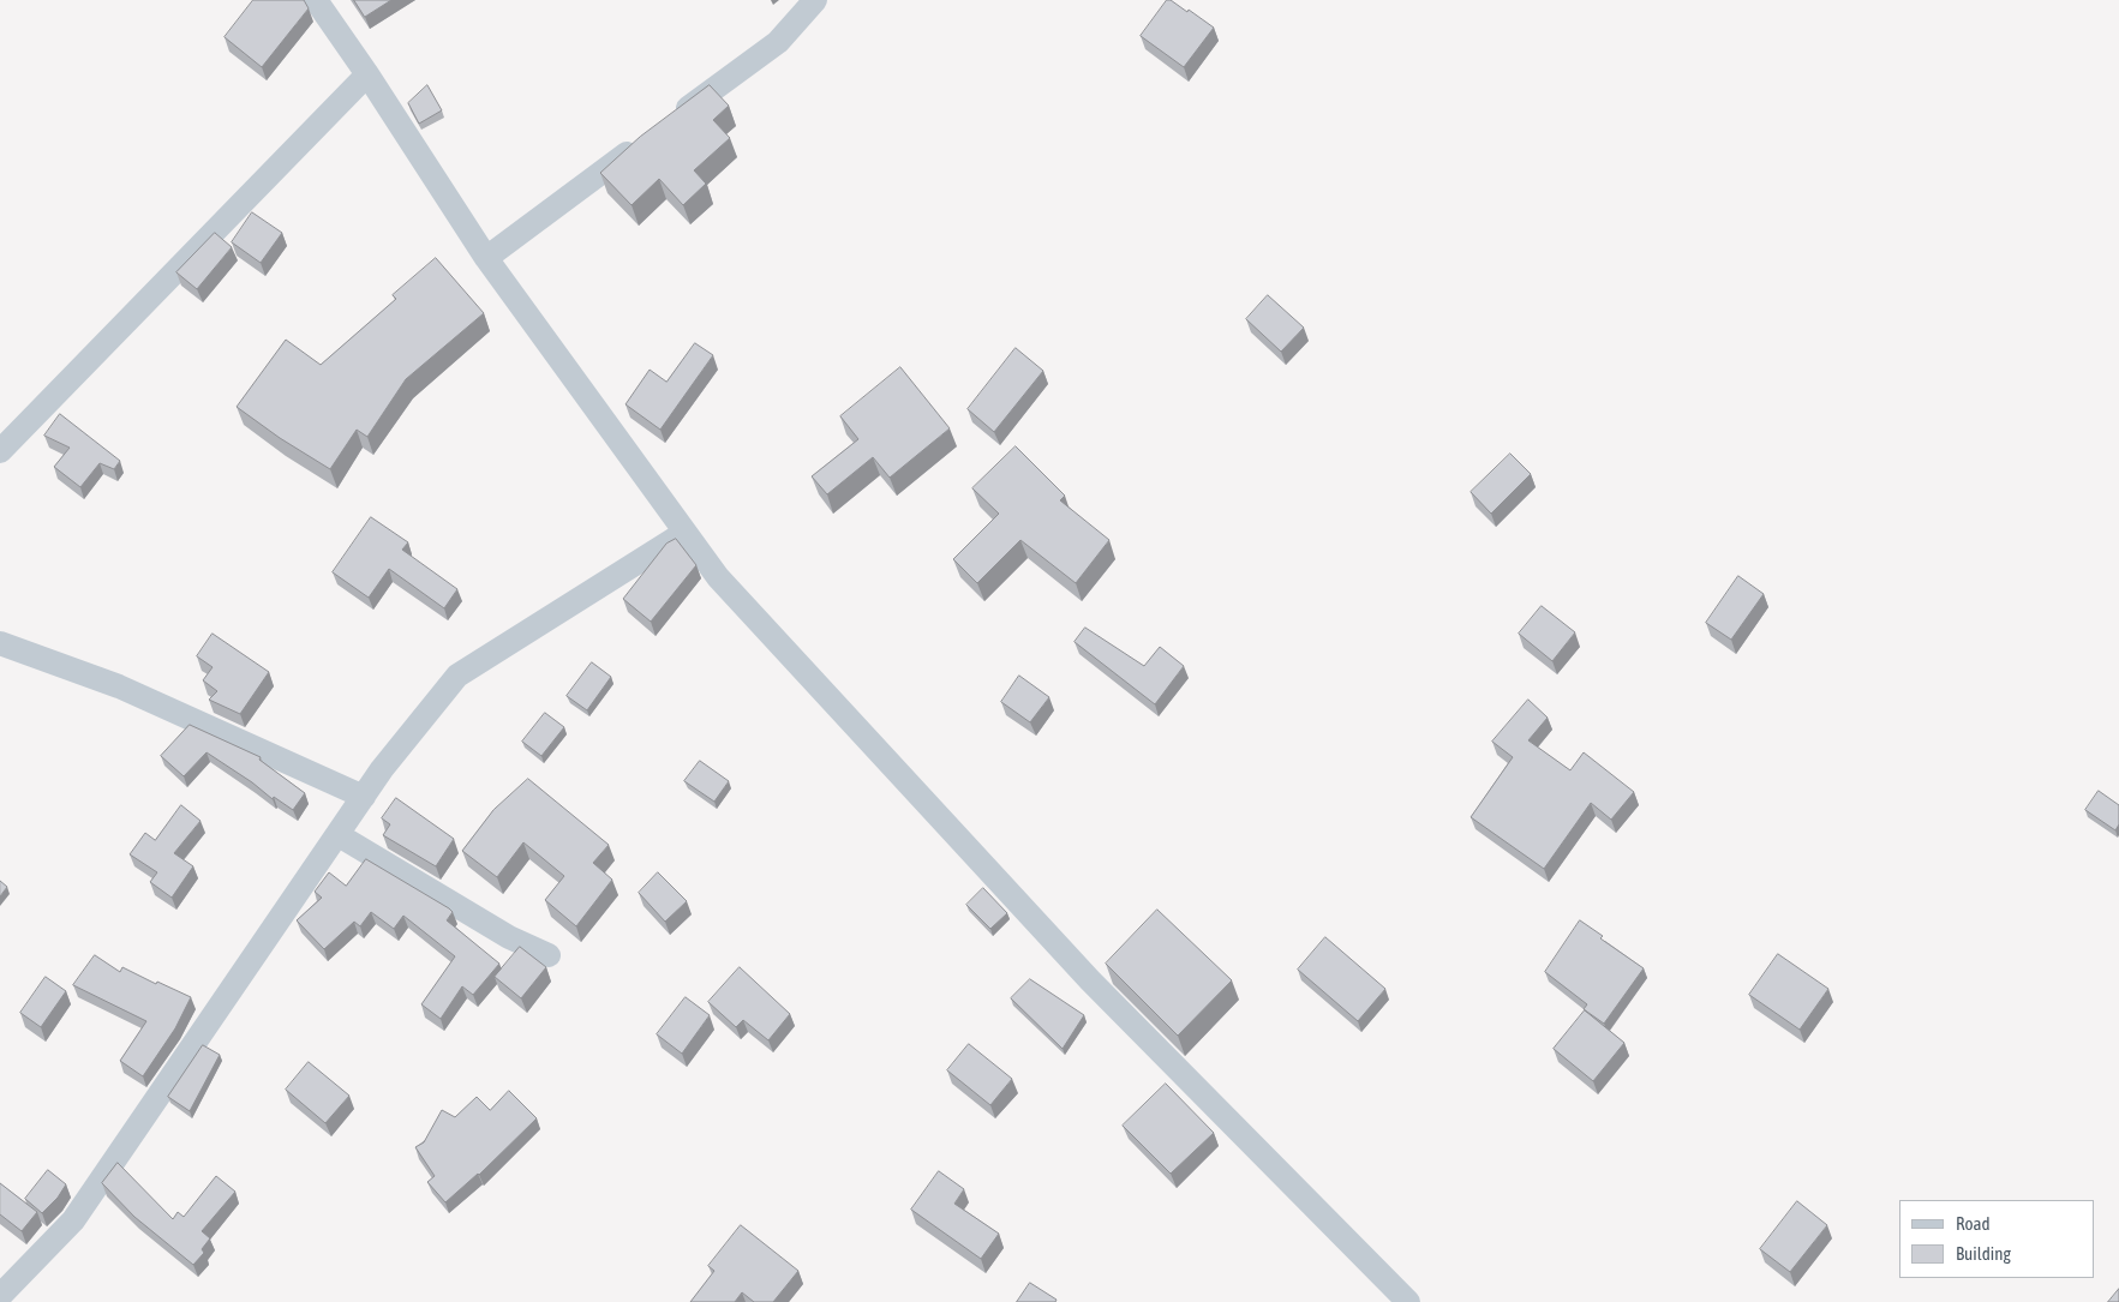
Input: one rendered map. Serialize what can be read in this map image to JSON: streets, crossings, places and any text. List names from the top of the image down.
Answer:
{
  "legend": ["Road", "Building"]
}
